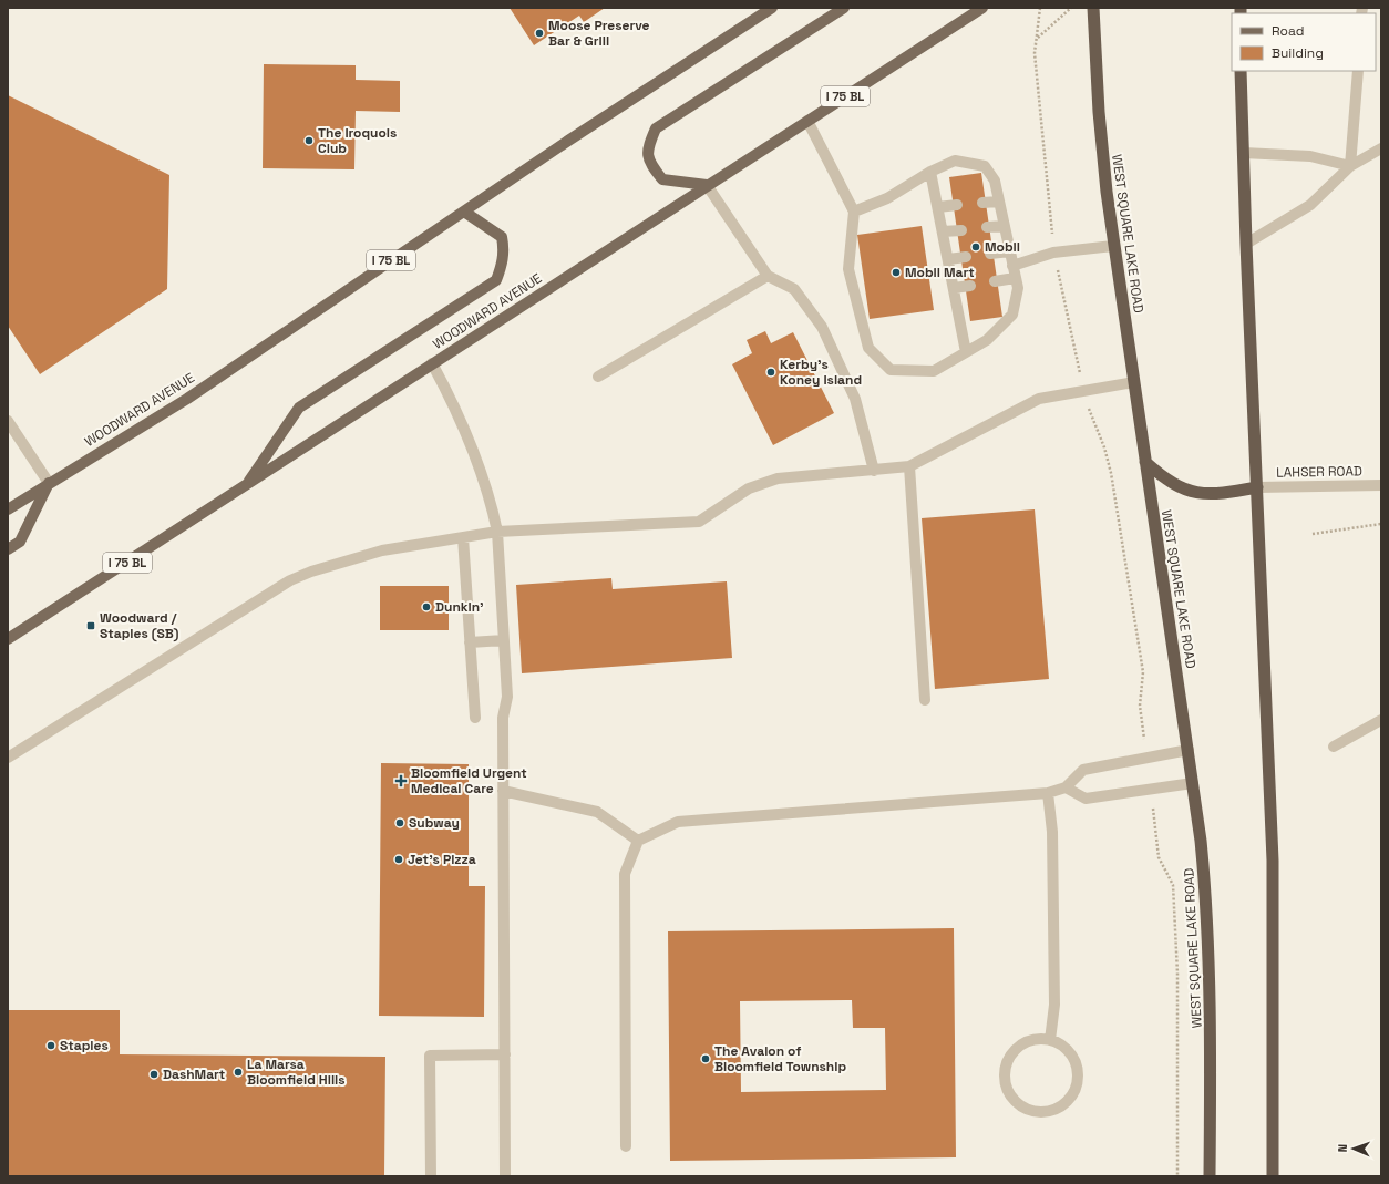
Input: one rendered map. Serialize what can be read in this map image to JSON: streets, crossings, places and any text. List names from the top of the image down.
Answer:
{
  "streets": {
    "highway": ["WEST SQUARE LAKE ROAD"],
    "main road": ["I 75 BL", "WOODWARD AVENUE"],
    "street": ["LAHSER ROAD"]
  },
  "places": {
    "other": [
      "Moose Preserve Bar & Grill",
      "The Iroquois Club",
      "Mobil",
      "Mobil Mart",
      "Kerby's Koney Island",
      "Dunkin'",
      "Subway",
      "Jet's Pizza",
      "Staples",
      "The Avalon of Bloomfield Township",
      "La Marsa Bloomfield Hills",
      "DashMart"
    ],
    "transit": ["Woodward / Staples (SB)"],
    "health": ["Bloomfield Urgent Medical Care"]
  },
  "legend": ["Road", "Building"],
  "north": "left"
}
